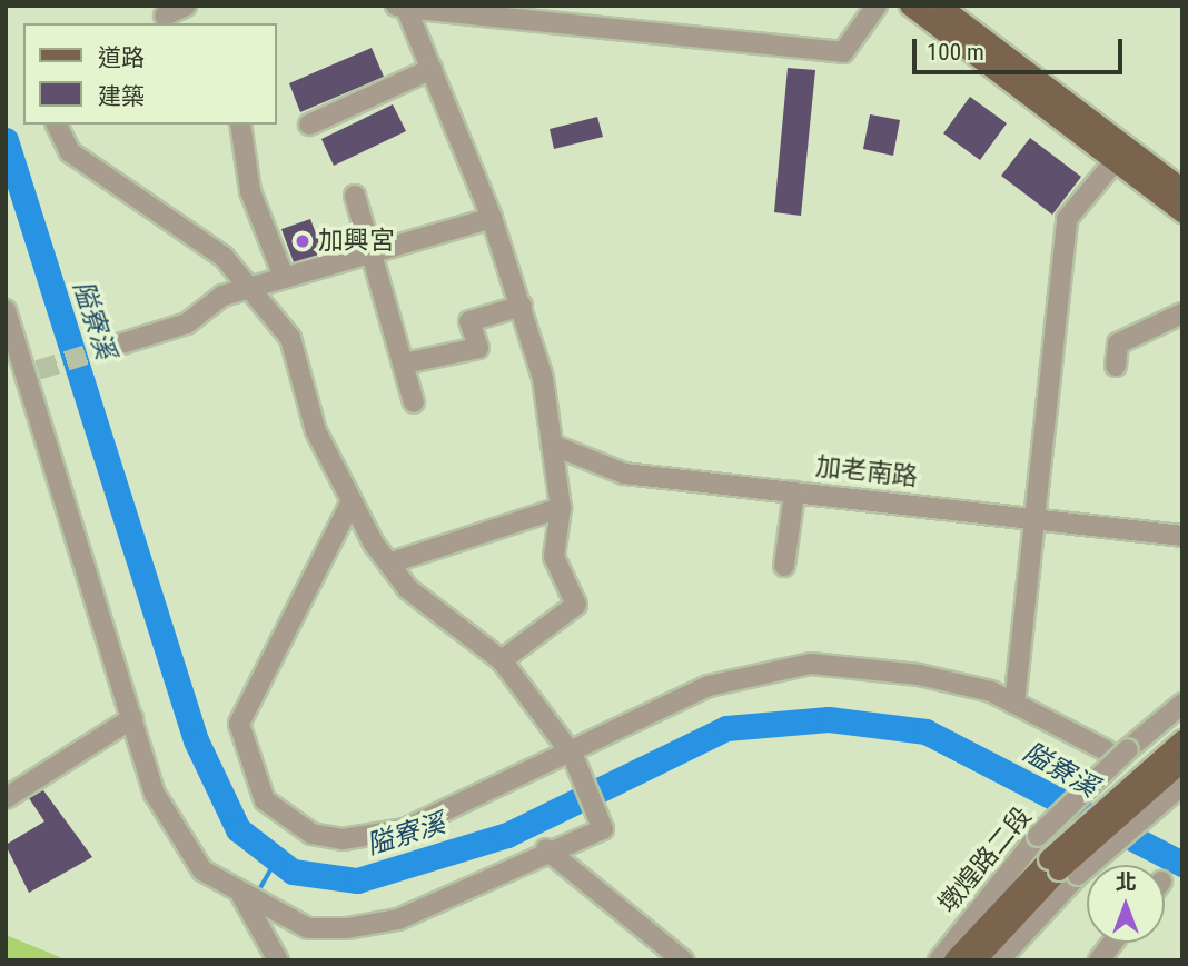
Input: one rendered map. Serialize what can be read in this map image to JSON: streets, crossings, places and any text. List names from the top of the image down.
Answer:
{
  "streets": {
    "main road": ["墩煌路二段"],
    "street": ["加老南路"]
  },
  "water": ["隘寮溪"],
  "places": ["加興宮"],
  "legend": ["道路", "建築"],
  "scale_bar": "100 m",
  "north": "top"
}
